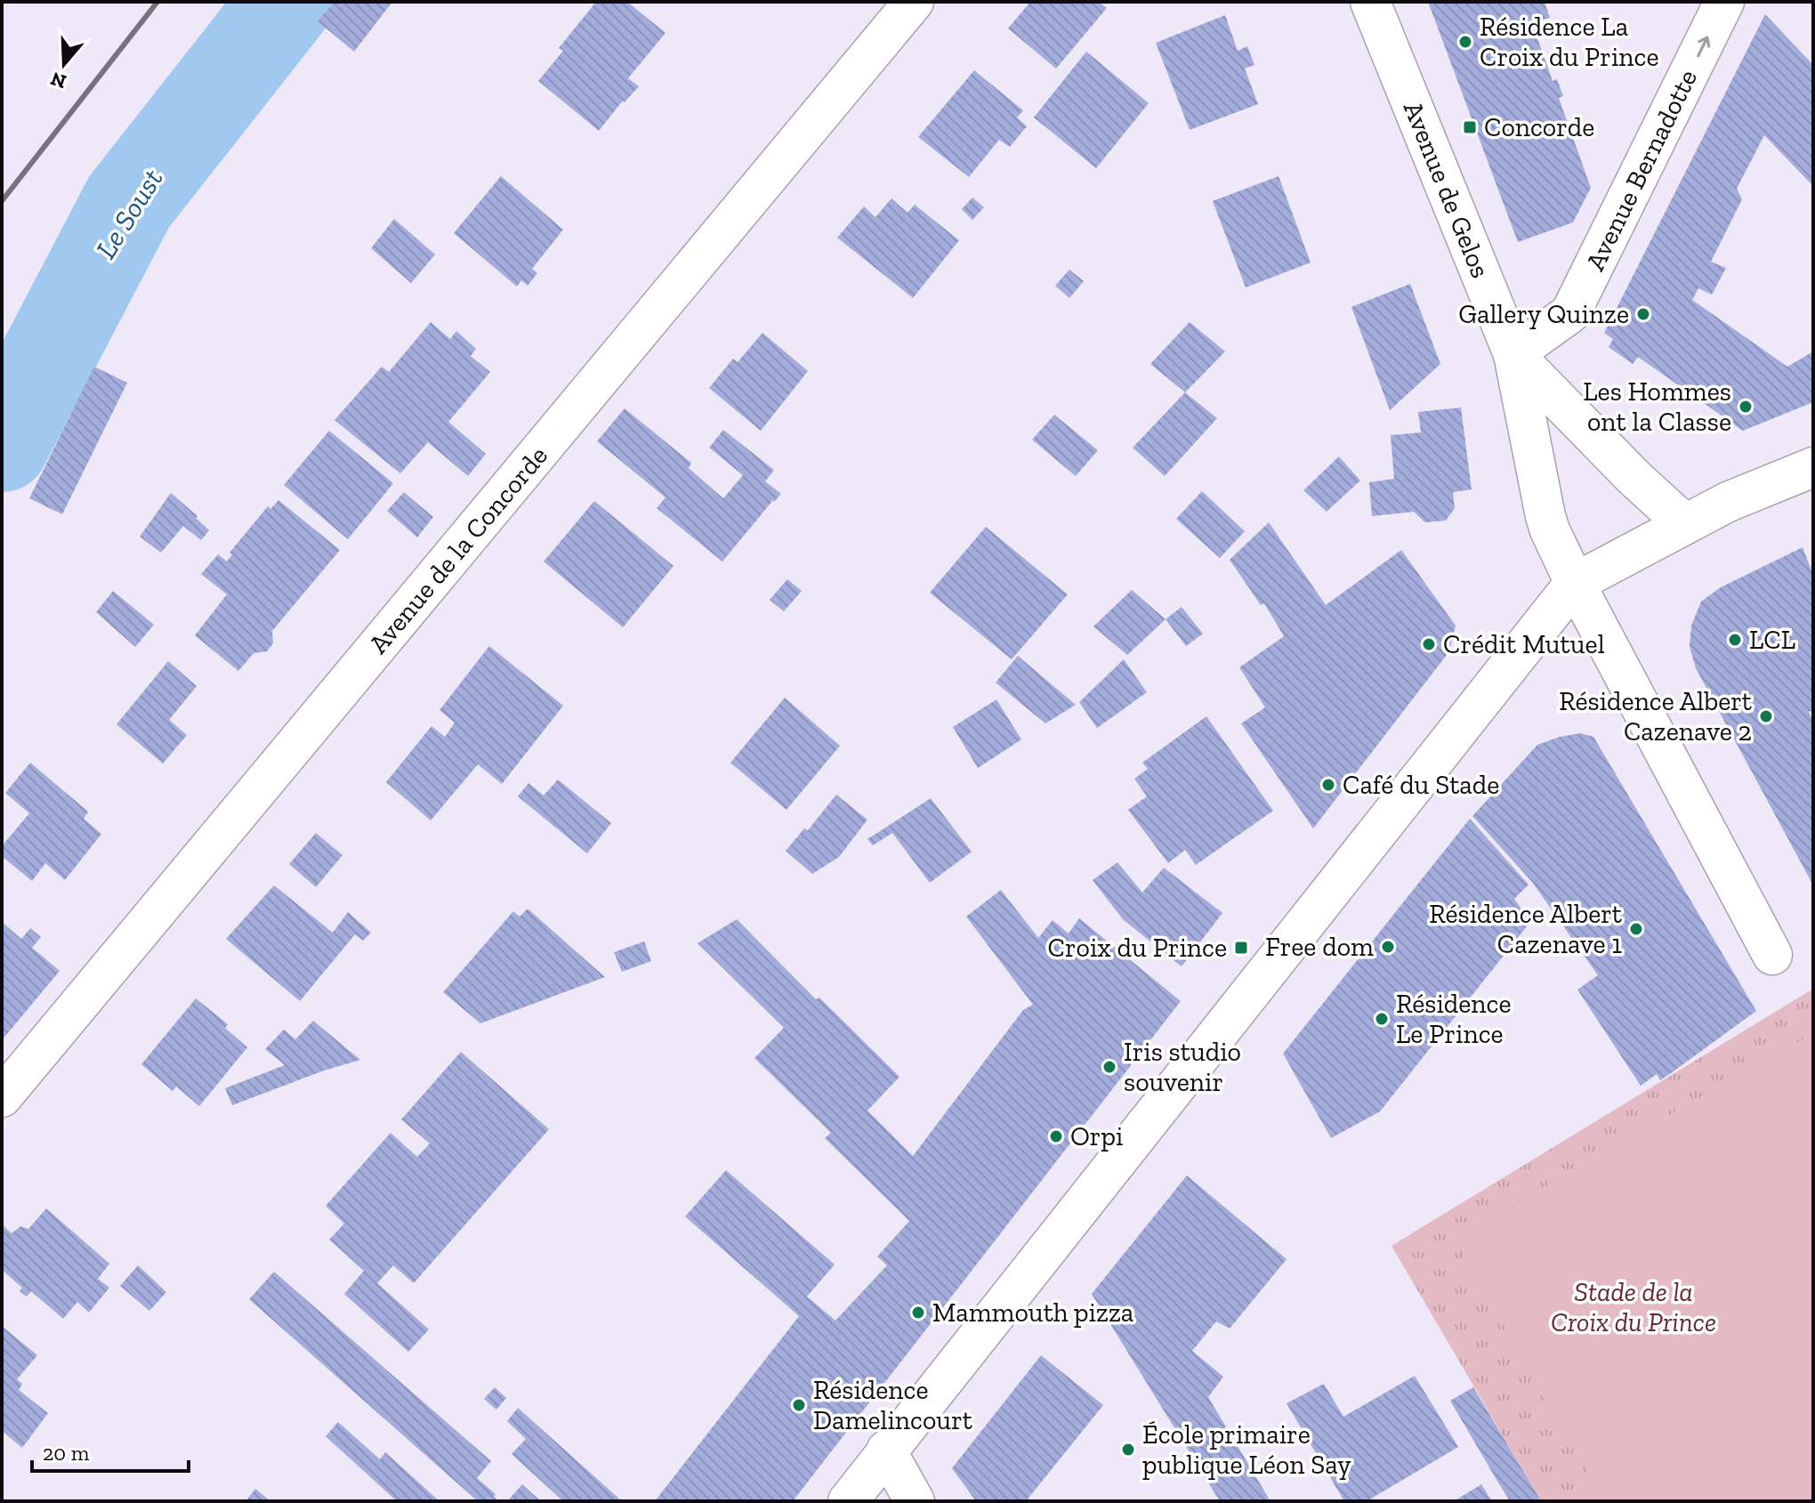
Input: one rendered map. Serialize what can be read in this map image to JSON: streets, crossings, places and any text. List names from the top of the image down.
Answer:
{
  "streets": {
    "street": ["Avenue Bernadotte", "Avenue de Gelos", "Avenue de la Concorde"]
  },
  "crossings": [
    ["Avenue Bernadotte", "Avenue de Gelos"]
  ],
  "one_way": ["Avenue Bernadotte"],
  "water": ["Le Soust"],
  "parks": ["Stade de la Croix du Prince"],
  "places": {
    "other": [
      "Résidence La Croix du Prince",
      "Gallery Quinze",
      "Les Hommes ont la Classe",
      "LCL",
      "Crédit Mutuel",
      "Résidence Albert Cazenave 2",
      "Café du Stade",
      "Résidence Albert Cazenave 1",
      "Free dom",
      "Résidence Le Prince",
      "Iris studio souvenir",
      "Orpi",
      "Mammouth pizza",
      "Résidence Damelincourt",
      "École primaire publique Léon Say"
    ],
    "transit": ["Concorde", "Croix du Prince"]
  },
  "scale_bar": "20 m",
  "north": "bottom"
}
